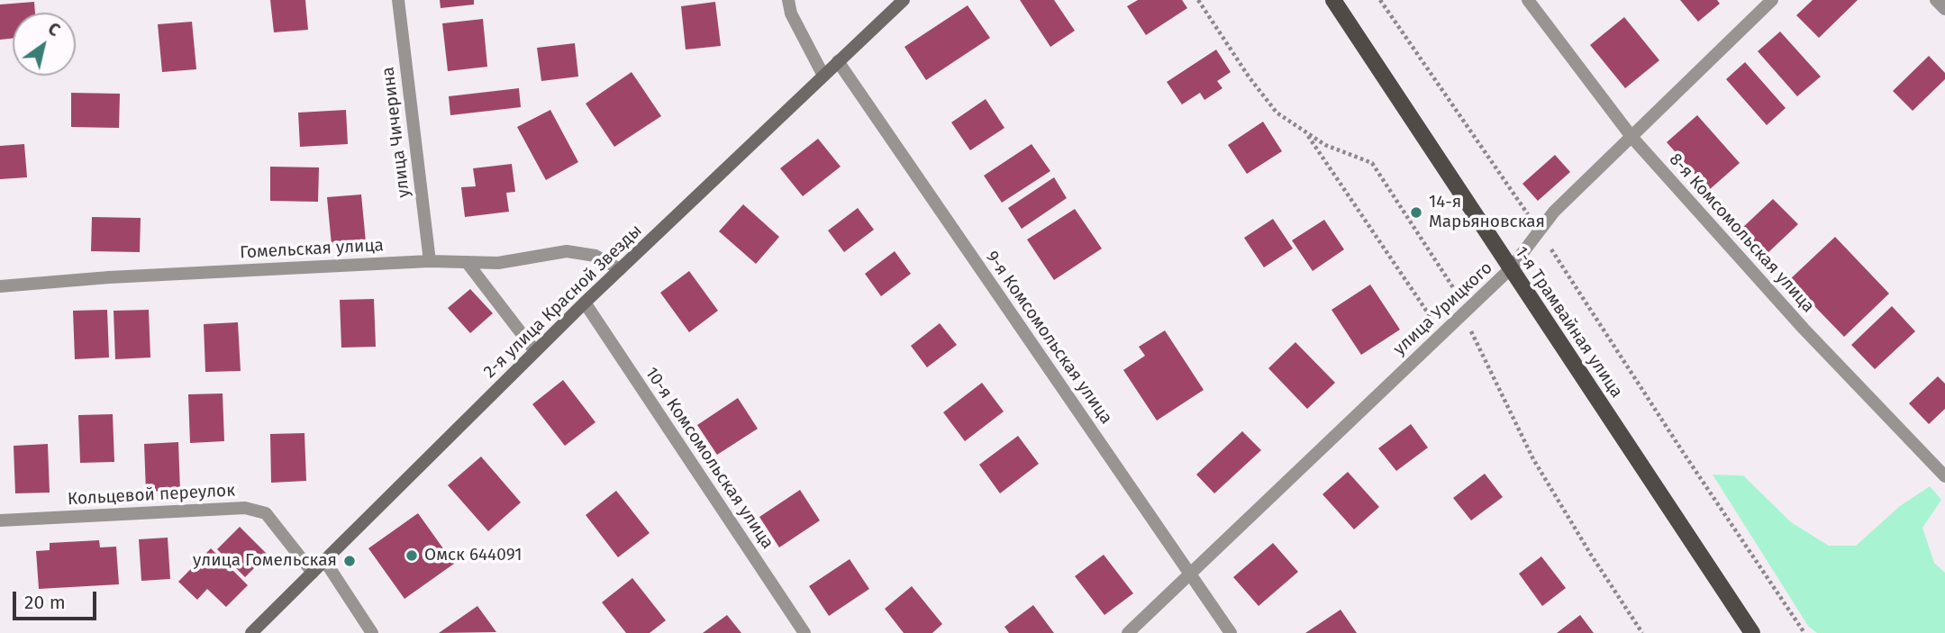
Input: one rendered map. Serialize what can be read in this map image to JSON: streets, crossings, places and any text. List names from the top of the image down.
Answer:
{
  "streets": {
    "main road": ["1-я Трамвайная улица"],
    "street": [
      "улица Чичерина",
      "8-я Комсомольская улица",
      "Гомельская улица",
      "2-я улица Красной Звезды",
      "улица Урицкого",
      "9-я Комсомольская улица",
      "10-я Комсомольская улица",
      "Кольцевой переулок"
    ]
  },
  "crossings": [
    ["улица Чичерина", "Гомельская улица"],
    ["8-я Комсомольская улица", "улица Урицкого"],
    ["Гомельская улица", "2-я улица Красной Звезды"],
    ["2-я улица Красной Звезды", "9-я Комсомольская улица"],
    ["2-я улица Красной Звезды", "10-я Комсомольская улица"],
    ["2-я улица Красной Звезды", "Кольцевой переулок"],
    ["улица Урицкого", "1-я Трамвайная улица"],
    ["улица Урицкого", "9-я Комсомольская улица"]
  ],
  "places": ["14-я Марьяновская", "Омск 644091", "улица Гомельская"],
  "scale_bar": "20 m",
  "north": "top right"
}
